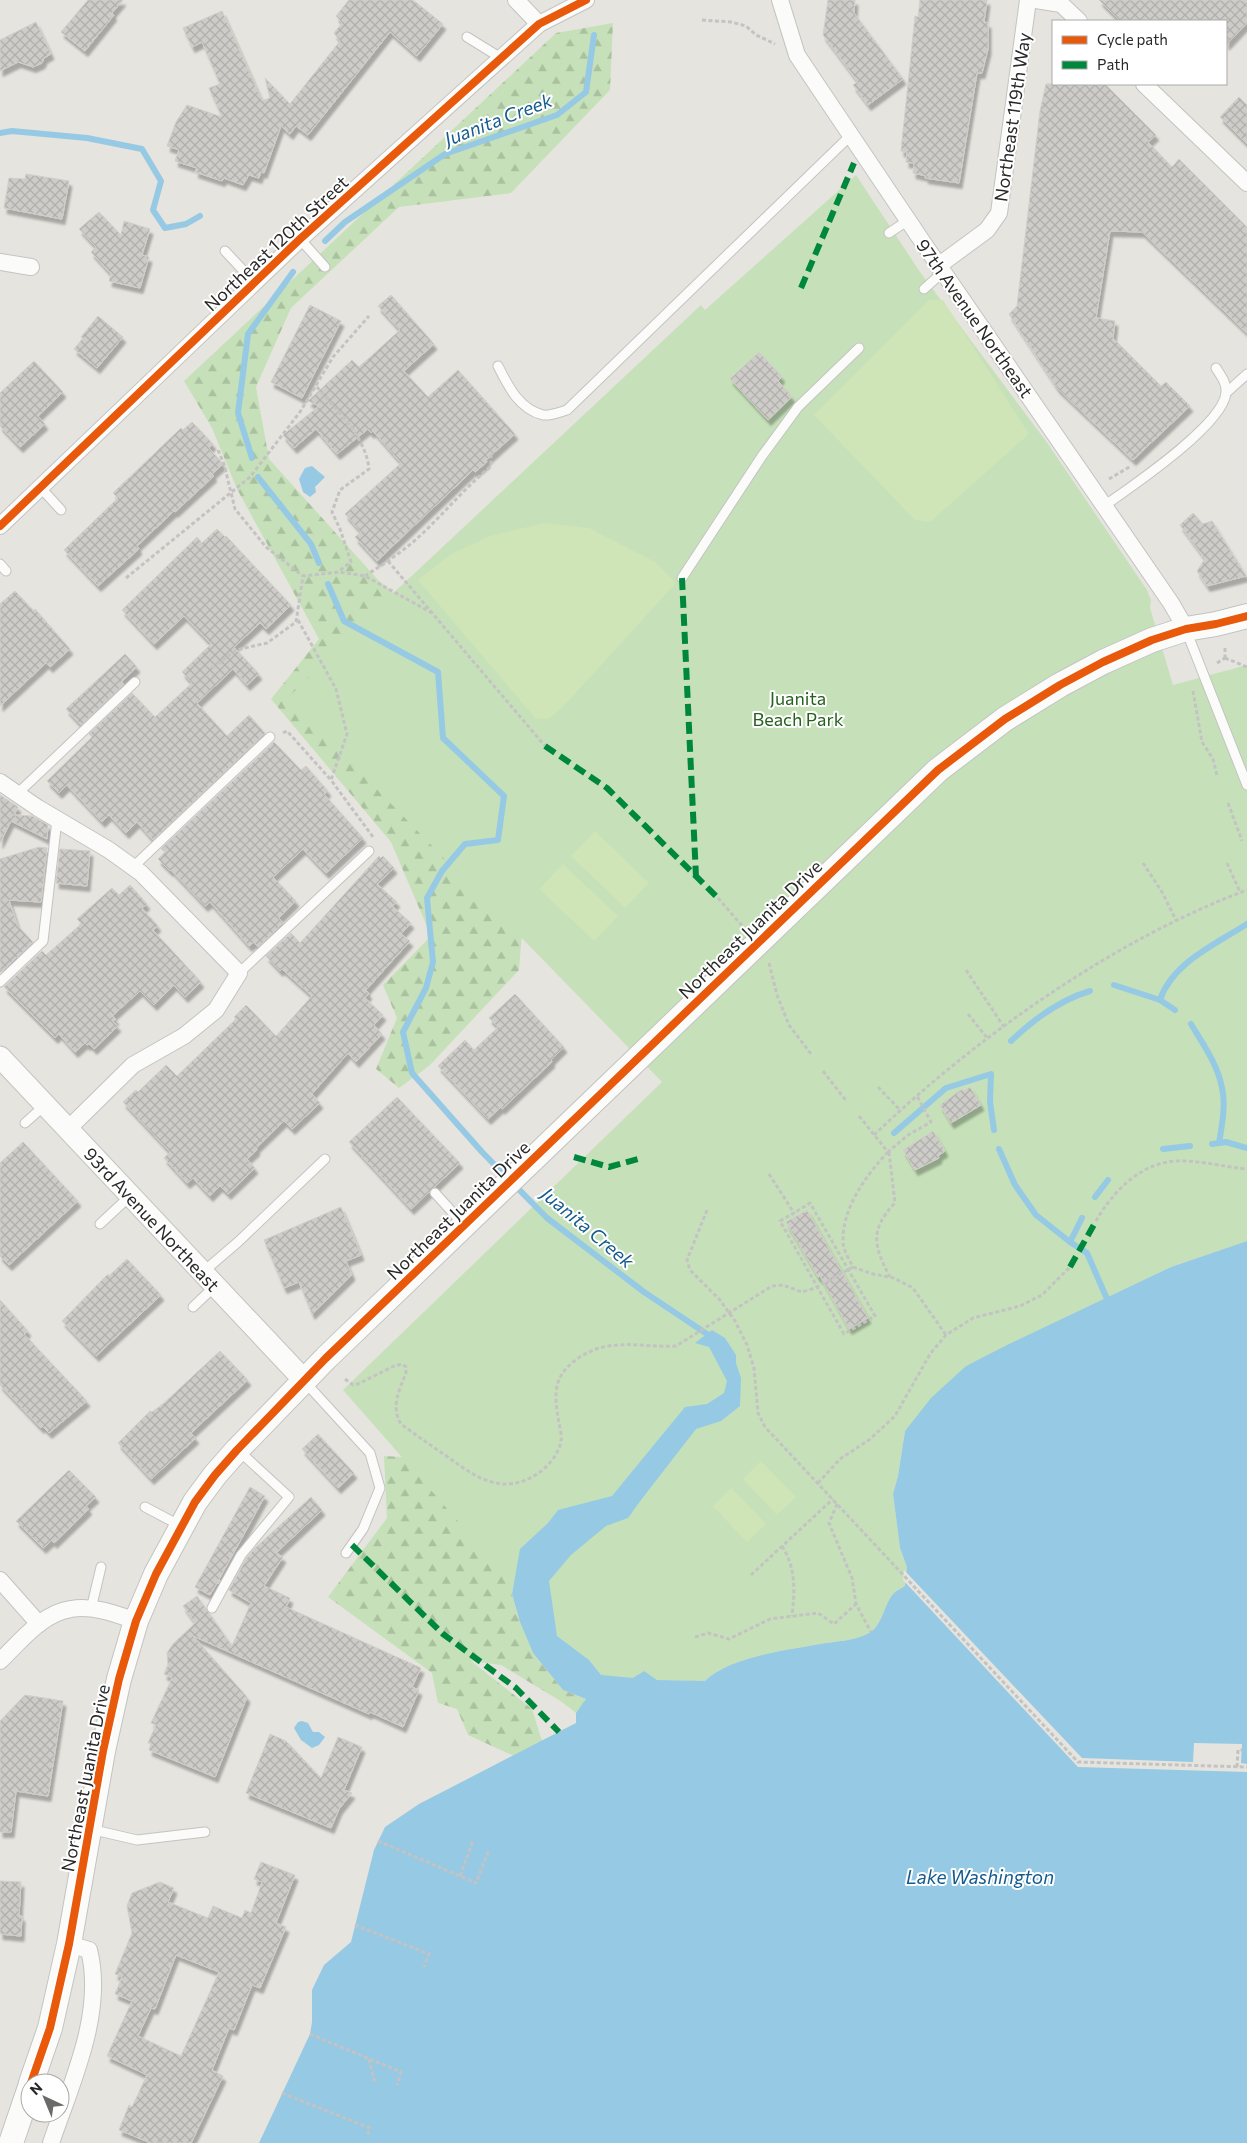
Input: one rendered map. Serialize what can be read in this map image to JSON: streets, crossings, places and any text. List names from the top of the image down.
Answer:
{
  "streets": {
    "main road": ["Northeast Juanita Drive"],
    "street": [
      "Northeast 119th Way",
      "Northeast 120th Street",
      "97th Avenue Northeast",
      "93rd Avenue Northeast"
    ]
  },
  "crossings": [
    ["Northeast 119th Way", "97th Avenue Northeast"],
    ["97th Avenue Northeast", "Northeast Juanita Drive"],
    ["Northeast Juanita Drive", "93rd Avenue Northeast"]
  ],
  "water": ["Juanita Creek", "Lake Washington"],
  "parks": ["Juanita Beach Park"],
  "legend": ["Cycle path", "Path"],
  "north": "top left"
}
